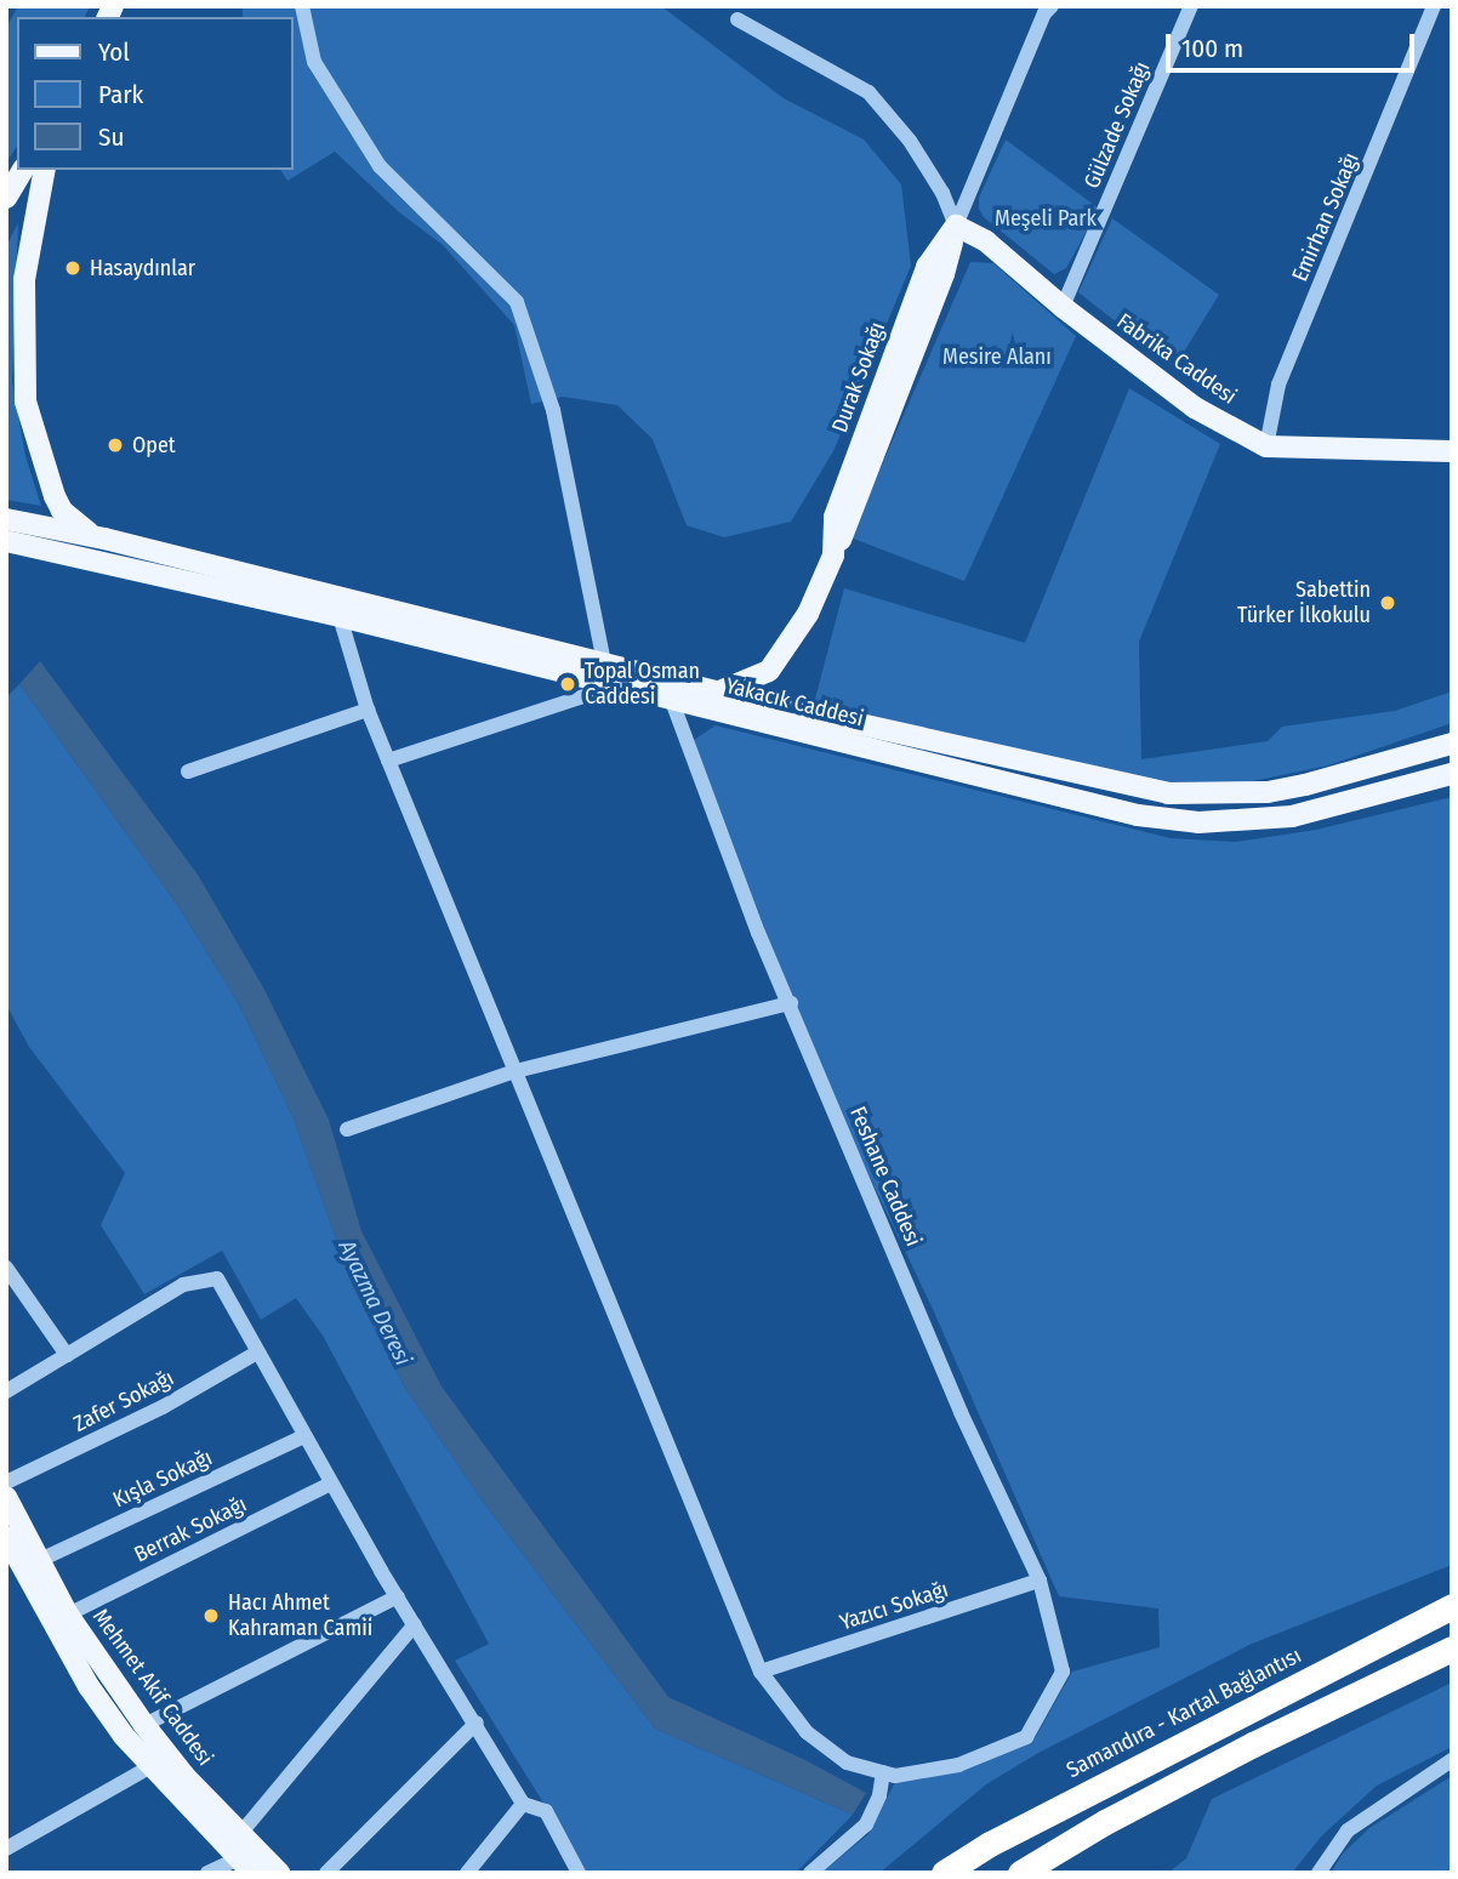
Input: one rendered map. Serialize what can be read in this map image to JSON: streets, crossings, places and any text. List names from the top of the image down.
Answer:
{
  "streets": {
    "highway": ["Samandıra - Kartal Bağlantısı"],
    "main road": [
      "Fabrika Caddesi",
      "Durak Sokağı",
      "Yakacık Caddesi",
      "Mehmet Akif Caddesi"
    ],
    "street": [
      "Gülzade Sokağı",
      "Emirhan Sokağı",
      "Feshane Caddesi",
      "Zafer Sokağı",
      "Kışla Sokağı",
      "Berrak Sokağı",
      "Yazıcı Sokağı"
    ]
  },
  "crossings": [
    ["Gülzade Sokağı", "Fabrika Caddesi"],
    ["Emirhan Sokağı", "Fabrika Caddesi"],
    ["Fabrika Caddesi", "Durak Sokağı"],
    ["Durak Sokağı", "Yakacık Caddesi"],
    ["Yakacık Caddesi", "Feshane Caddesi"],
    ["Feshane Caddesi", "Yazıcı Sokağı"],
    ["Kışla Sokağı", "Mehmet Akif Caddesi"],
    ["Berrak Sokağı", "Mehmet Akif Caddesi"]
  ],
  "water": ["Ayazma Deresi"],
  "parks": ["Meşeli Park", "Mesire Alanı"],
  "places": [
    "Hasaydınlar",
    "Opet",
    "Sabettin Türker İlkokulu",
    "Topal Osman Caddesi",
    "Hacı Ahmet Kahraman Camii"
  ],
  "legend": ["Yol", "Park", "Su"],
  "scale_bar": "100 m"
}
